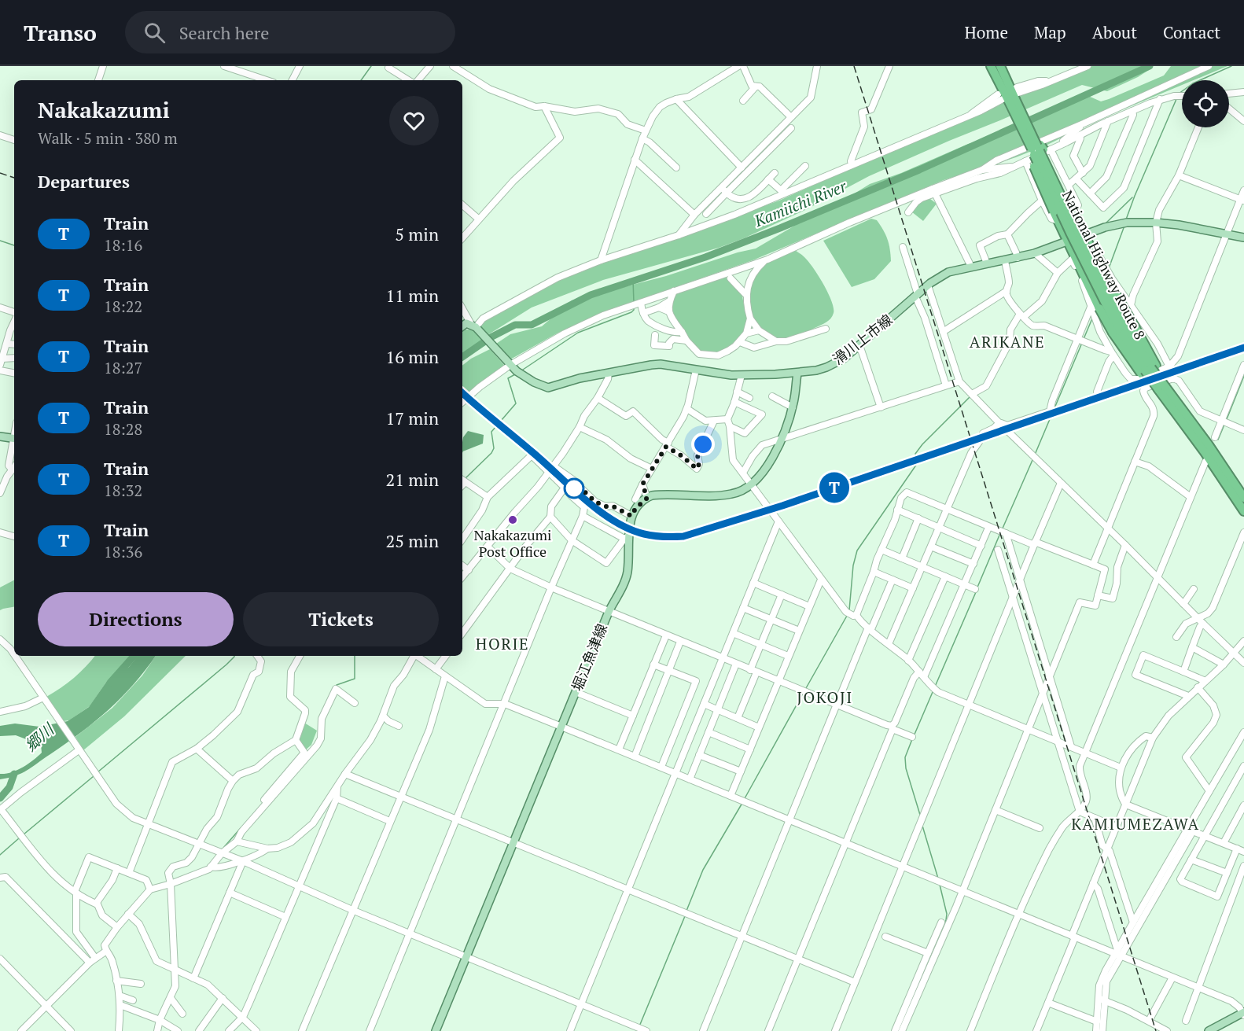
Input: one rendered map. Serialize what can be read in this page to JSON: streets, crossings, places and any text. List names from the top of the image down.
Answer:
{
  "streets": {
    "highway": ["National Highway Route 8"],
    "main road": ["滑川上市線", "堀江魚津線"]
  },
  "districts": [
    "ARIKANE",
    "HORIE",
    "JOKOJI",
    "KAMIUMEZAWA"
  ],
  "water": ["Kamiichi River", "郷川"],
  "places": ["Nakakazumi Post Office"],
  "page": {
    "header": "Transo",
    "search": "Search here",
    "nav": [
      "Home",
      "Map",
      "About",
      "Contact"
    ],
    "on_map": "T",
    "heading": [
      ["Nakakazumi", "Walk · 5 min · 380 m"],
      "Departures"
    ],
    "list": [
      {
        "mark": "T",
        "name": "Train",
        "note": "18:16",
        "value": "5 min"
      },
      {
        "mark": "T",
        "name": "Train",
        "note": "18:22",
        "value": "11 min"
      },
      {
        "mark": "T",
        "name": "Train",
        "note": "18:27",
        "value": "16 min"
      },
      {
        "mark": "T",
        "name": "Train",
        "note": "18:28",
        "value": "17 min"
      },
      {
        "mark": "T",
        "name": "Train",
        "note": "18:32",
        "value": "21 min"
      },
      {
        "mark": "T",
        "name": "Train",
        "note": "18:36",
        "value": "25 min"
      }
    ],
    "buttons": ["Directions", "Tickets"]
  }
}
